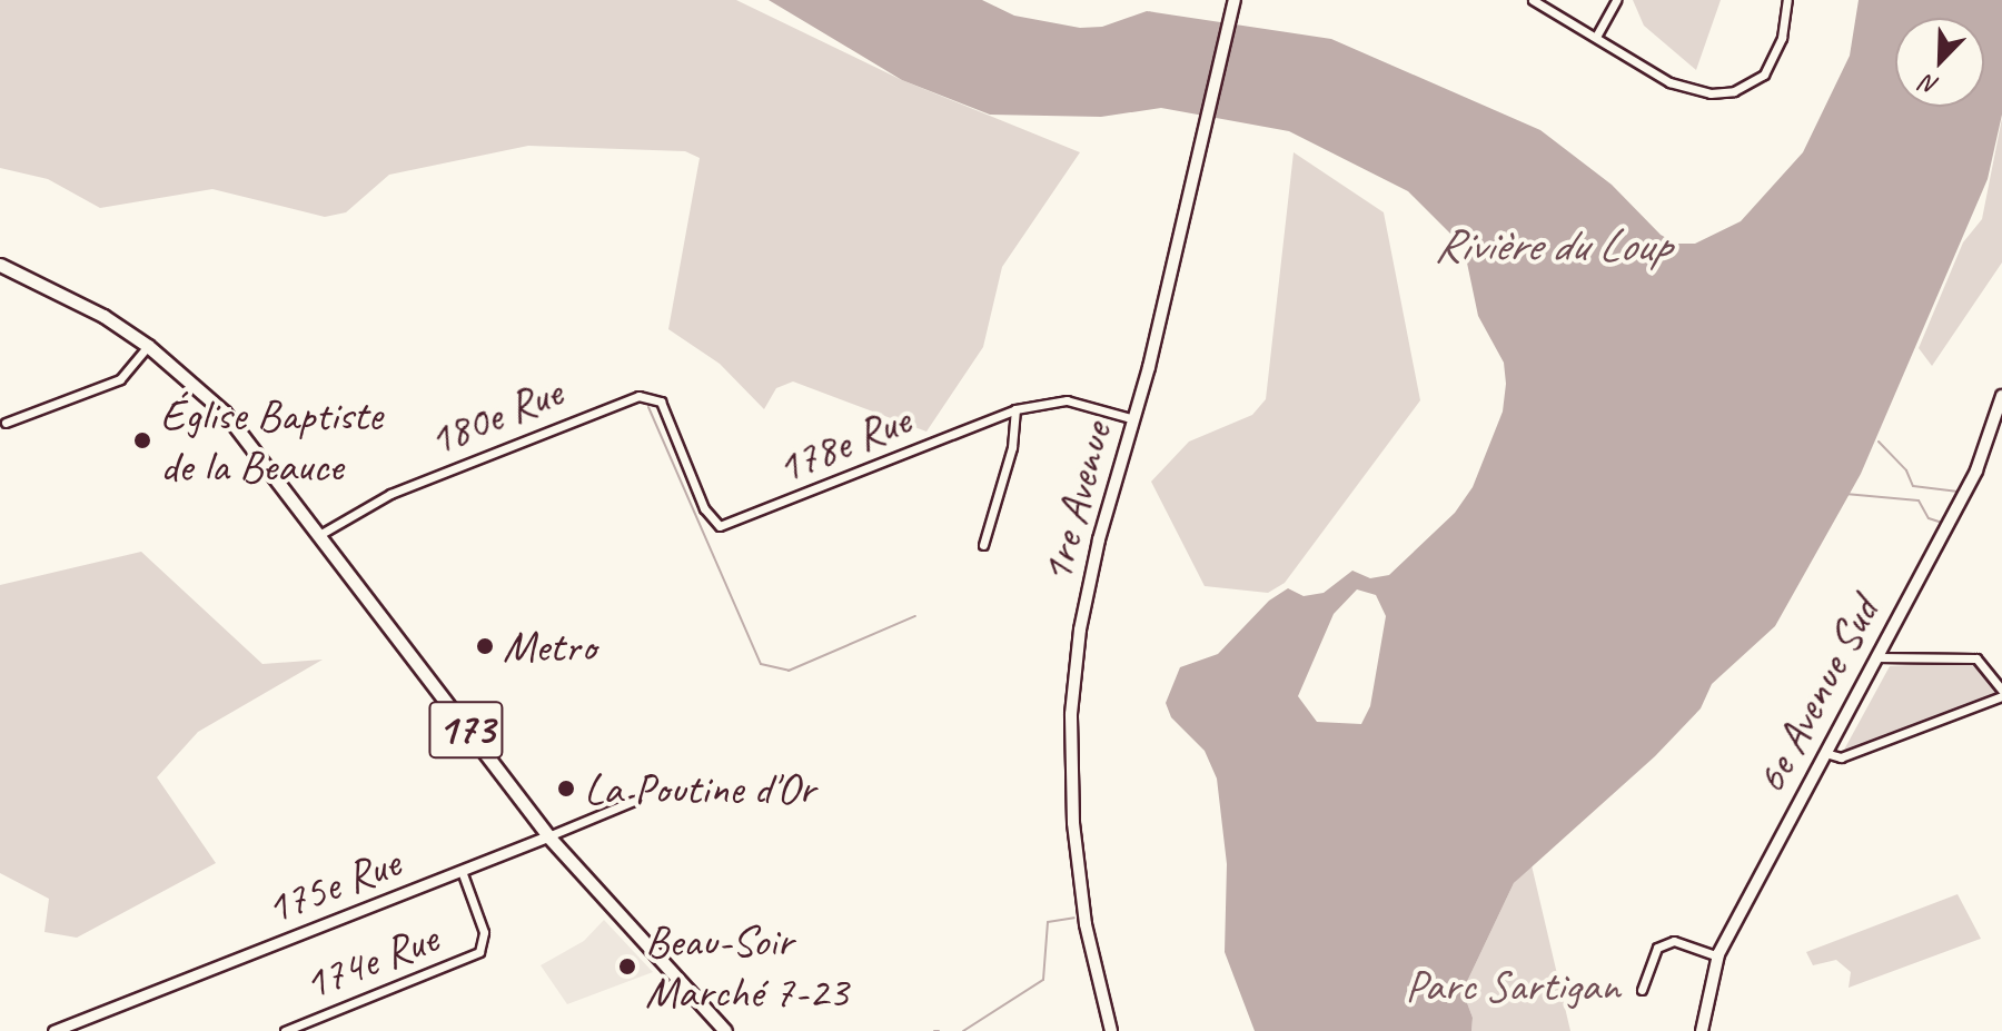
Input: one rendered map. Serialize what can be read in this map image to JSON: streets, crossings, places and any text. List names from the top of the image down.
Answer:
{
  "streets": {
    "main road": ["1re Avenue", "6e Avenue Sud", "173"],
    "street": [
      "180e Rue",
      "178e Rue",
      "175e Rue",
      "174e Rue"
    ]
  },
  "crossings": [
    ["180e Rue", "178e Rue"],
    ["180e Rue", "173"],
    ["178e Rue", "1re Avenue"],
    ["173", "175e Rue"],
    ["175e Rue", "174e Rue"]
  ],
  "water": ["Rivière du Loup"],
  "parks": ["Parc Sartigan"],
  "places": [
    "Église Baptiste de la Beauce",
    "Metro",
    "La Poutine d'Or",
    "Beau-Soir Marché 7-23"
  ],
  "north": "bottom left"
}
